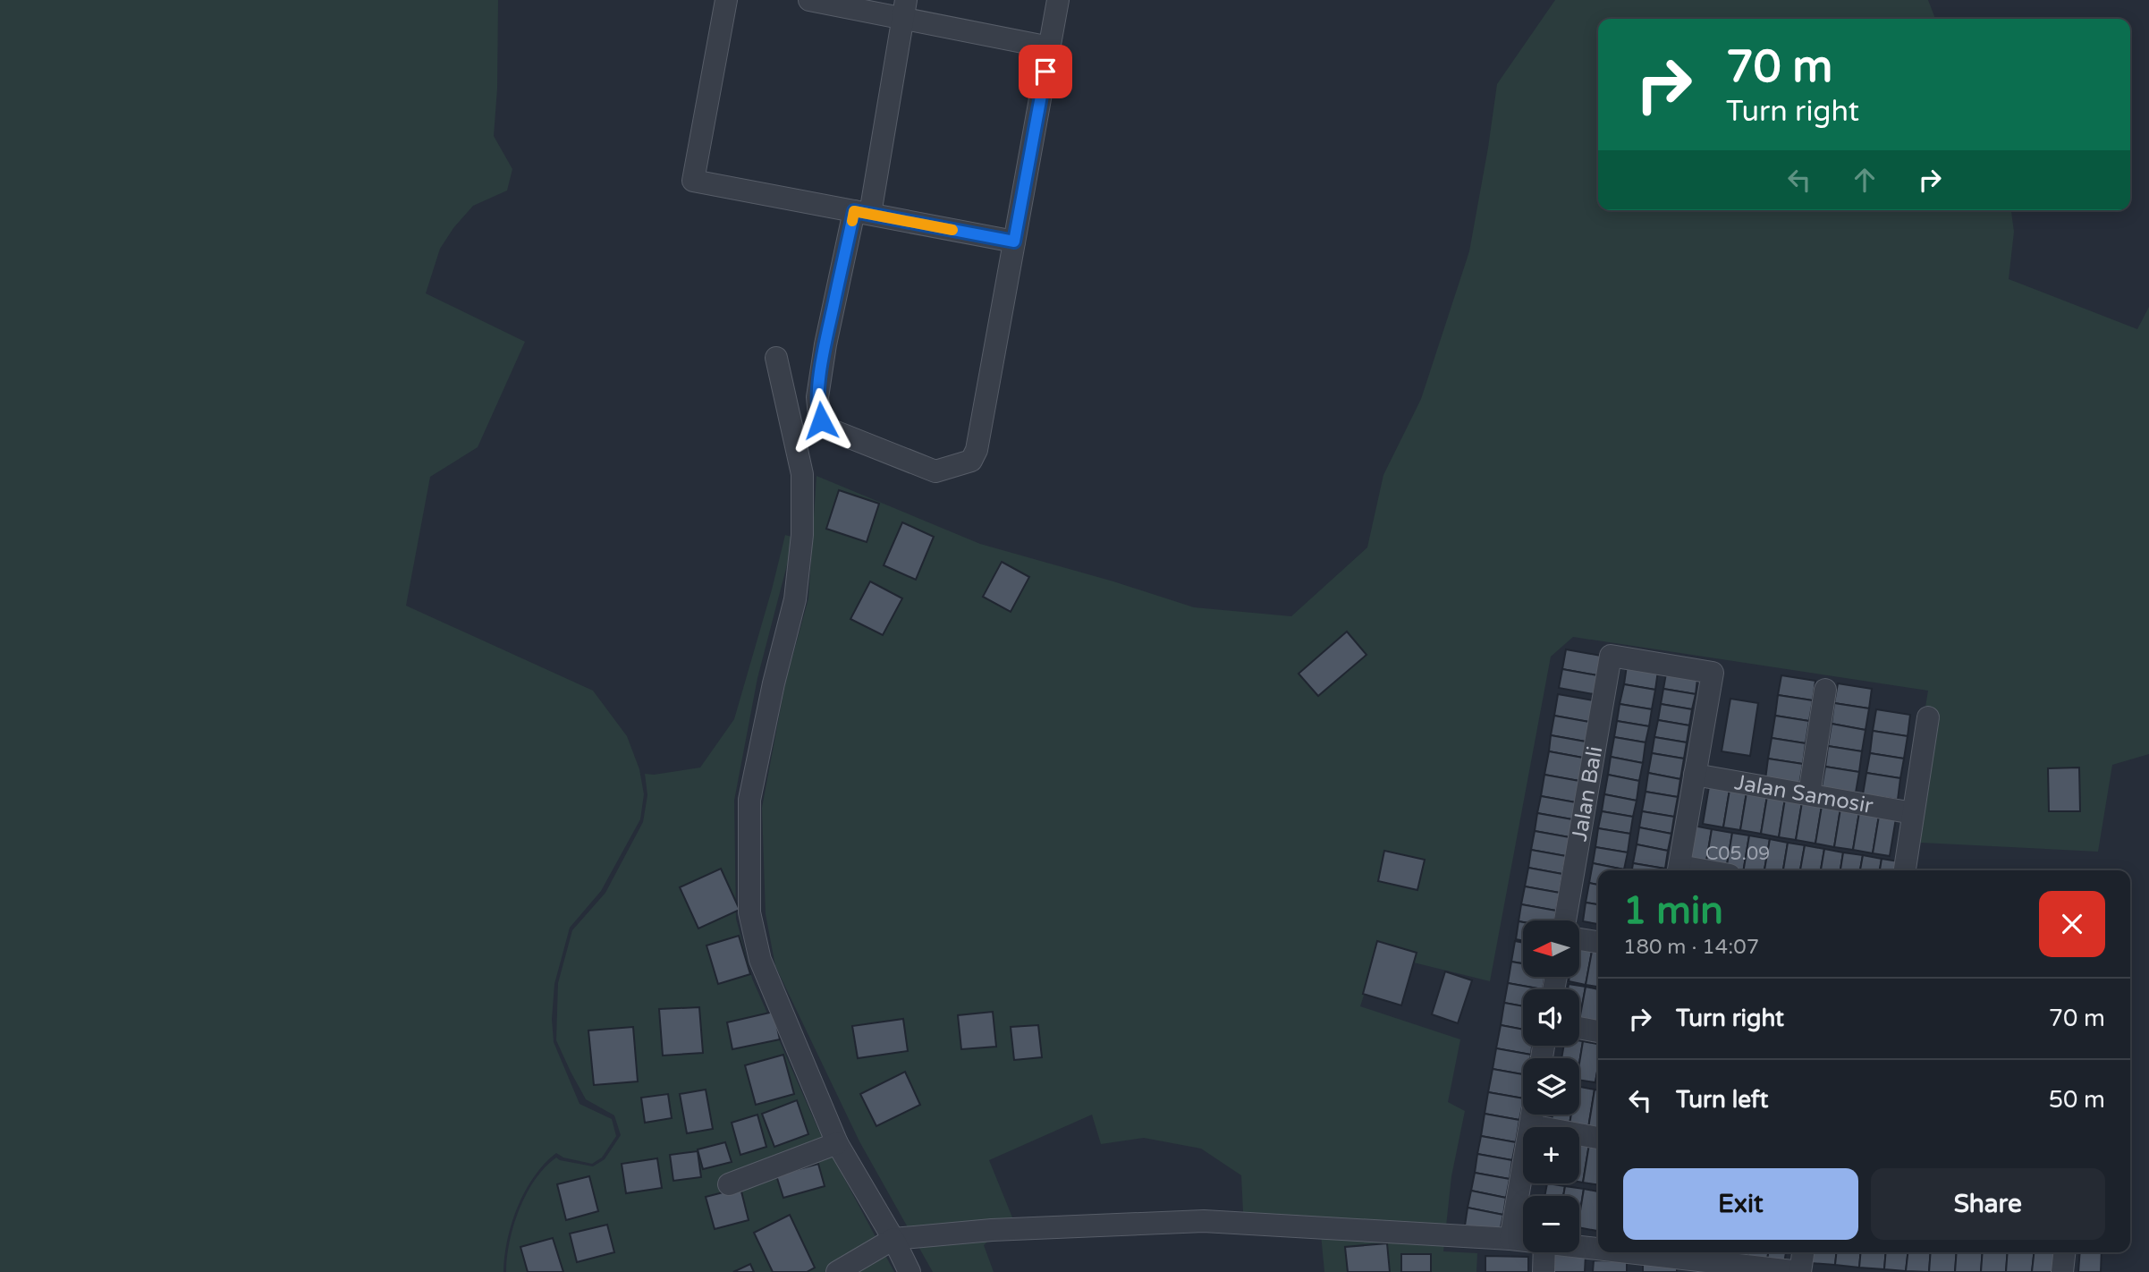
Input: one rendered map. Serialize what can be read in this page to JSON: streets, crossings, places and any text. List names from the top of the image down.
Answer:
{
  "streets": {
    "street": ["Jalan Bali", "Jalan Samosir"]
  },
  "crossings": [
    ["Jalan Bali", "Jalan Samosir"]
  ],
  "house_numbers": ["C05.09"],
  "north": "left",
  "page": {
    "turn": ["70 m", "Turn right"],
    "heading": ["1 min", "180 m · 14:07"],
    "map_buttons": ["+", "−"],
    "list": [
      {
        "name": "Turn right",
        "value": "70 m"
      },
      {
        "name": "Turn left",
        "value": "50 m"
      }
    ],
    "buttons": ["Exit", "Share"]
  }
}
